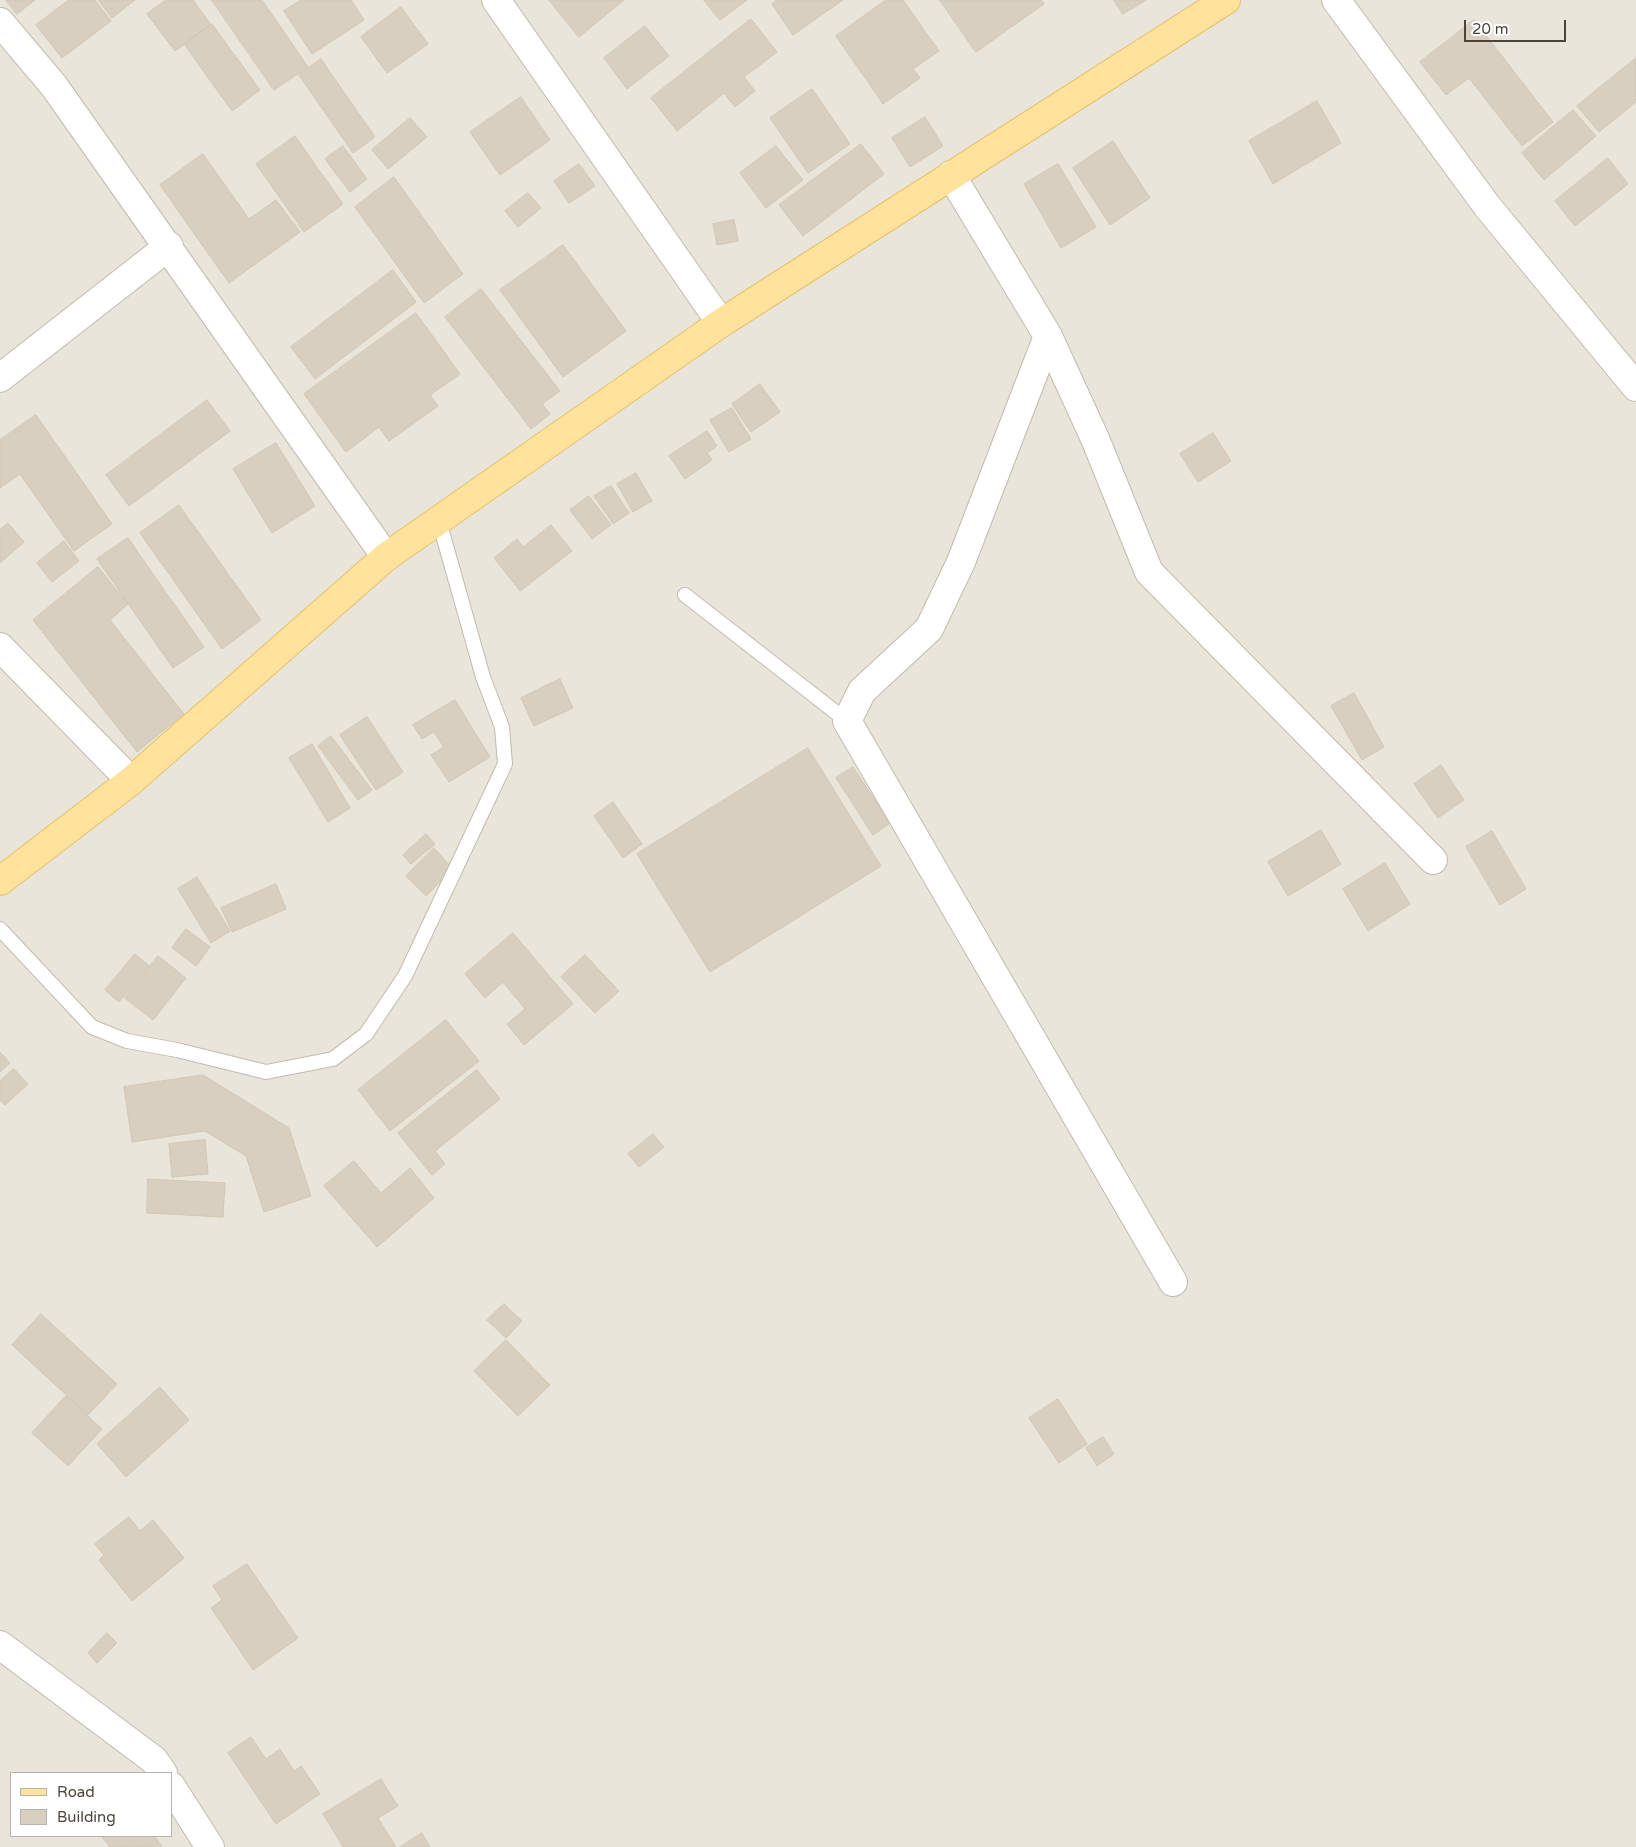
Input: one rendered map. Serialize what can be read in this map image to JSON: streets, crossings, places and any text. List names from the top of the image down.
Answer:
{
  "legend": ["Road", "Building"],
  "scale_bar": "20 m"
}
